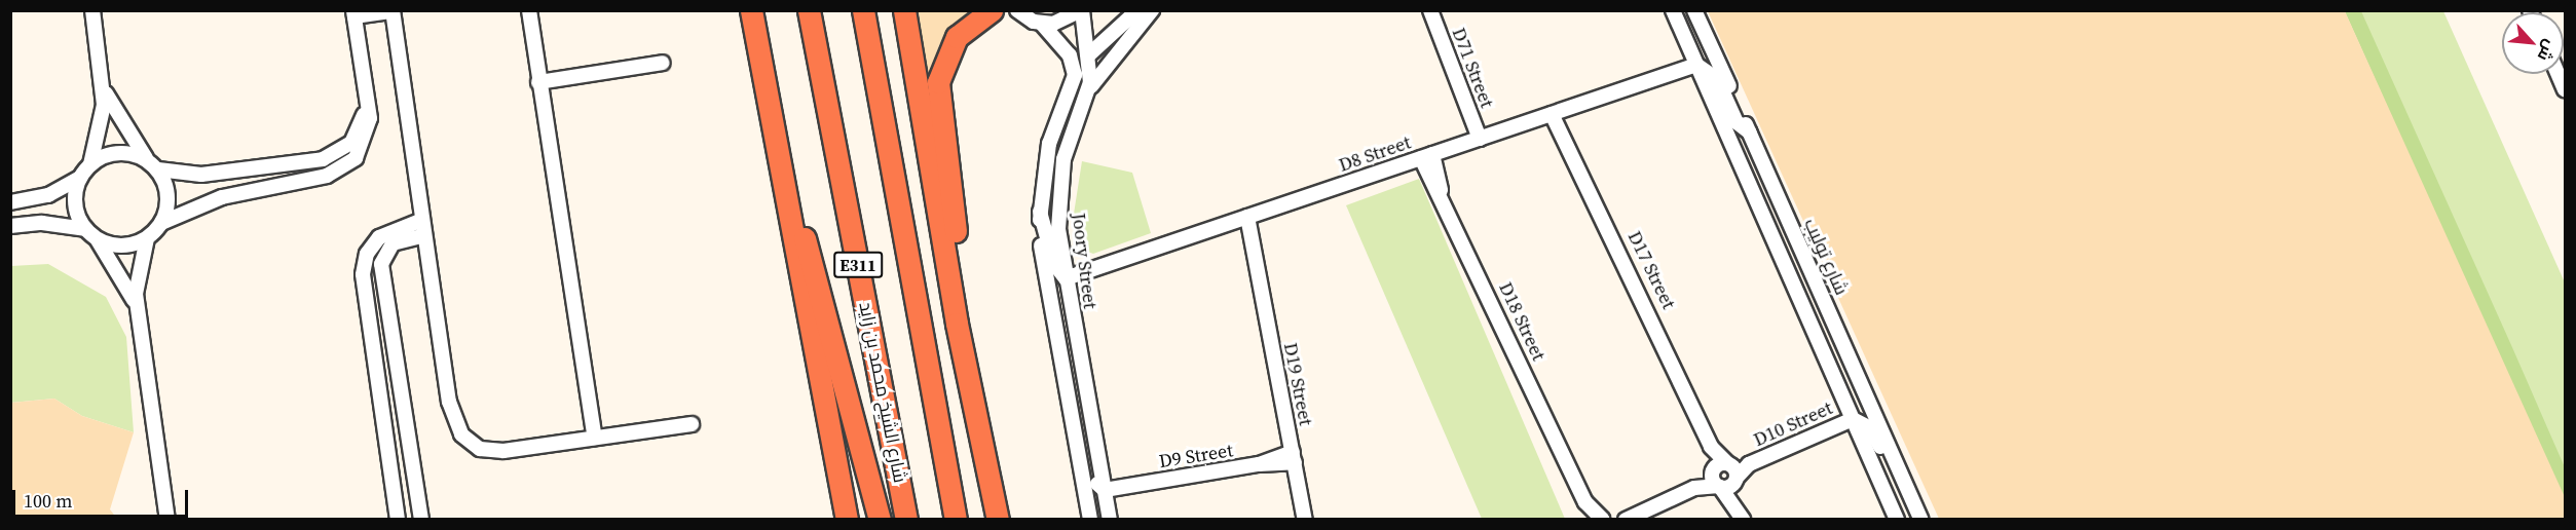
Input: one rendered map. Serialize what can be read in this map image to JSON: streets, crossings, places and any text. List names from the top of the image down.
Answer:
{
  "streets": {
    "highway": ["E311", "شارع الشيخ محمد بن زايد"],
    "street": [
      "D71 Street",
      "D8 Street",
      "شارع توليب",
      "Joory Street",
      "D17 Street",
      "D18 Street",
      "D19 Street",
      "D10 Street",
      "D9 Street"
    ]
  },
  "crossings": [
    ["D71 Street", "D8 Street"],
    ["D8 Street", "Joory Street"],
    ["D8 Street", "D17 Street"],
    ["D8 Street", "D18 Street"],
    ["D8 Street", "D19 Street"],
    ["Joory Street", "D9 Street"],
    ["D17 Street", "D10 Street"],
    ["D19 Street", "D9 Street"]
  ],
  "scale_bar": "100 m",
  "north": "bottom right"
}
